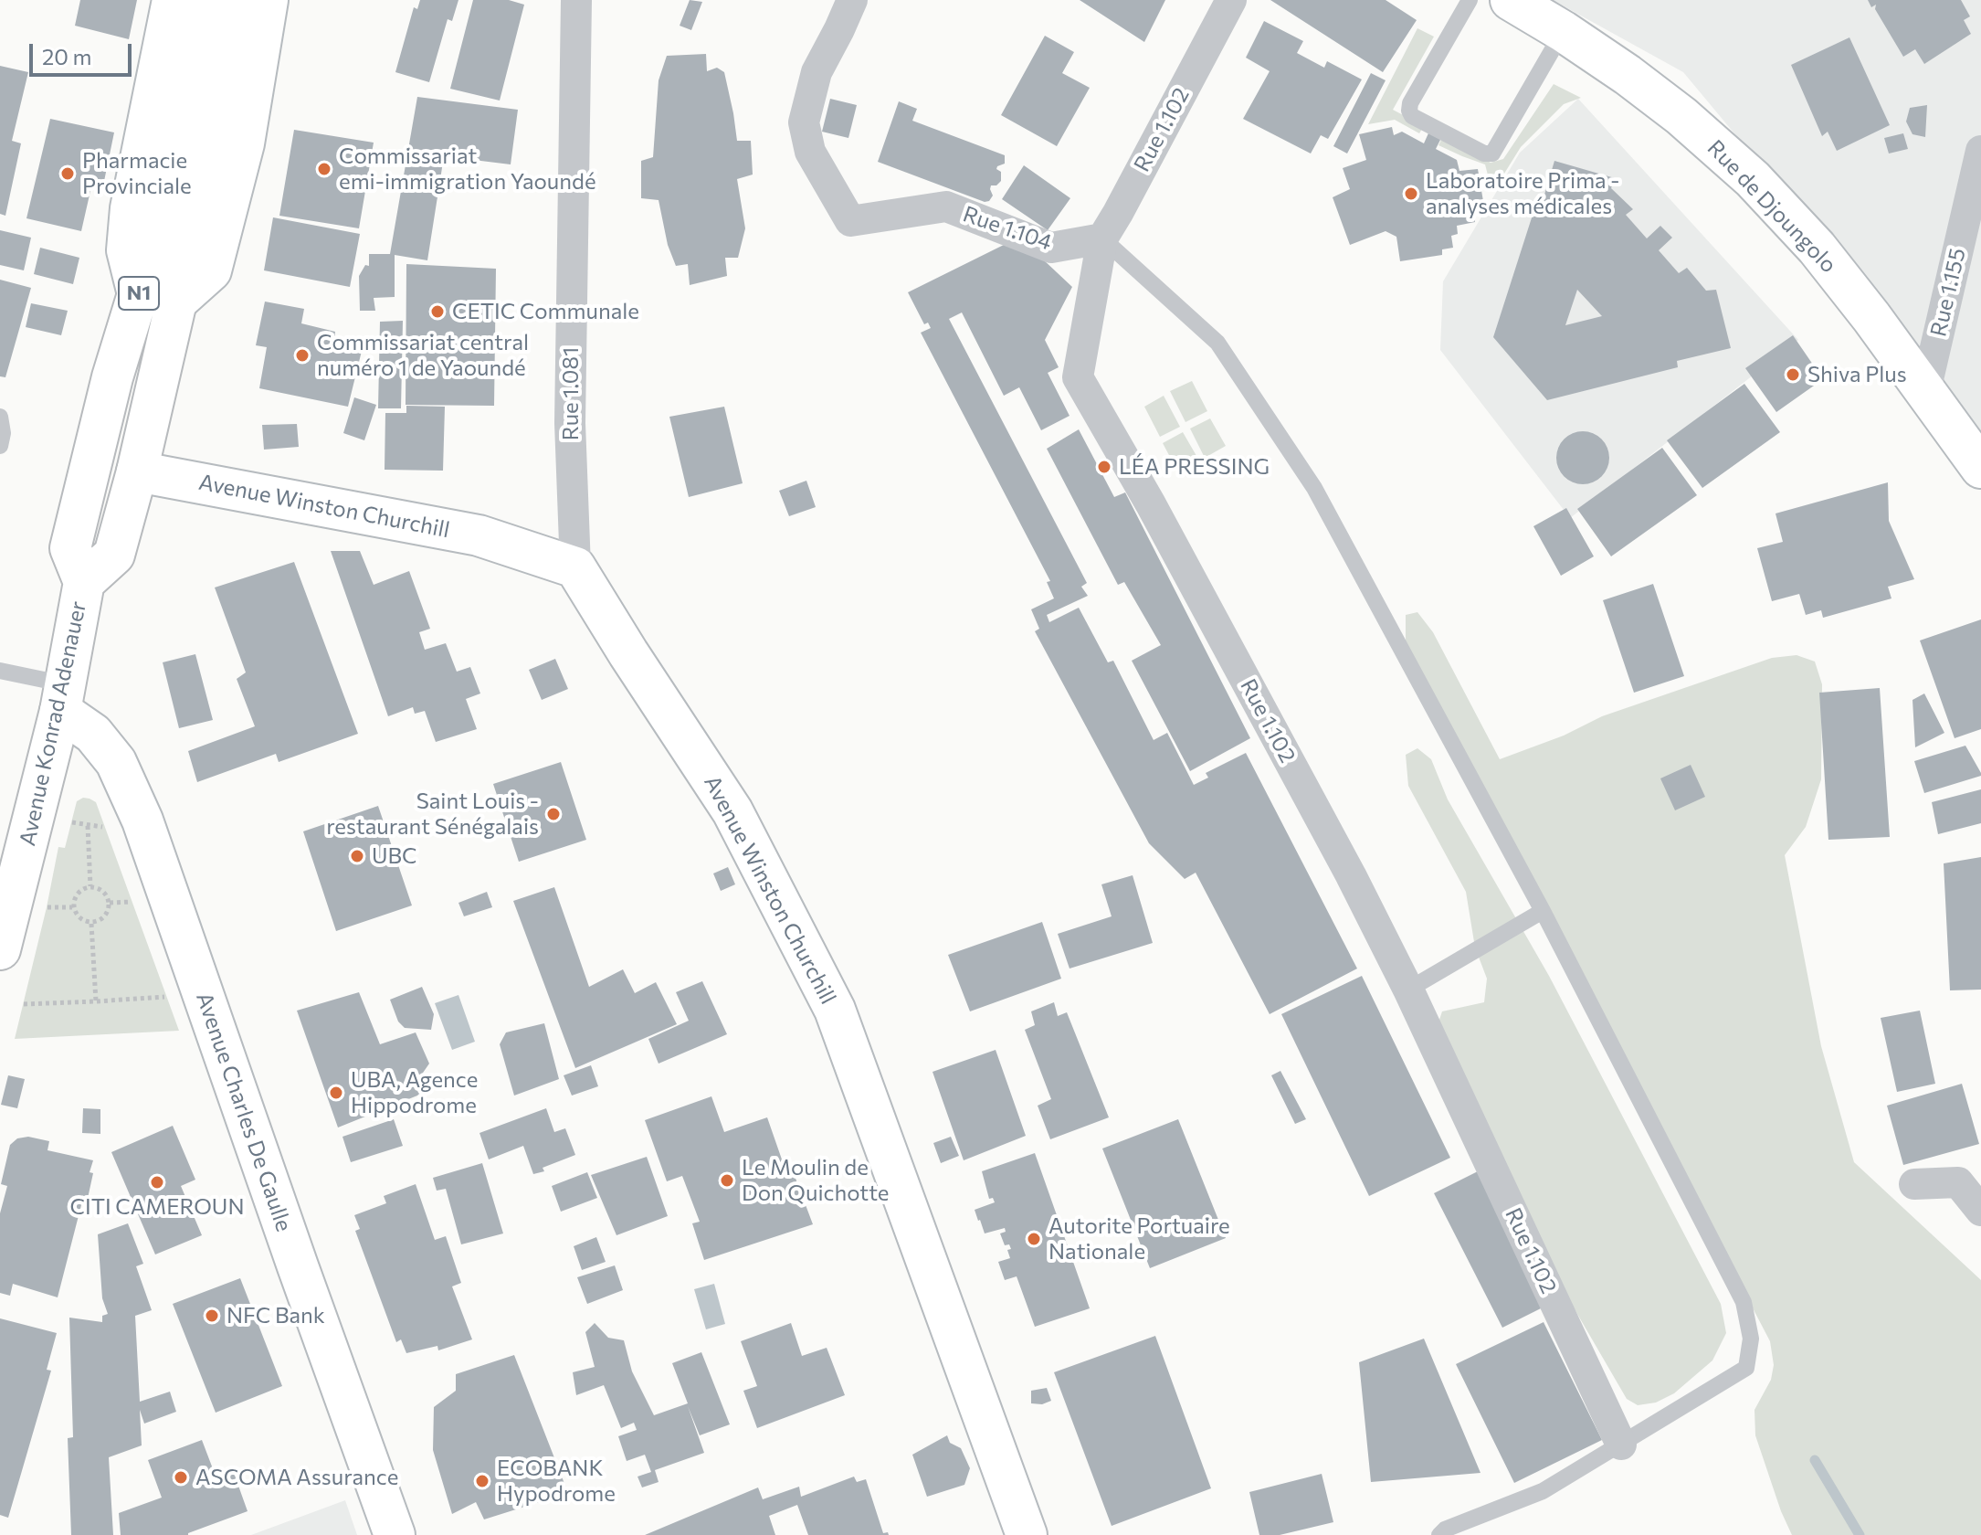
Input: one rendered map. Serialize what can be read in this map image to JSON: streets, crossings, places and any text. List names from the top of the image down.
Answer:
{
  "streets": {
    "main road": [
      "Rue de Djoungolo",
      "N1",
      "Avenue Winston Churchill",
      "Avenue Konrad Adenauer",
      "Avenue Charles De Gaulle"
    ],
    "street": [
      "Rue 1.102",
      "Rue 1.104",
      "Rue 1.155",
      "Rue 1.081"
    ]
  },
  "crossings": [
    ["Rue 1.102", "Rue 1.104"],
    ["Rue de Djoungolo", "Rue 1.155"],
    ["N1", "Avenue Konrad Adenauer"],
    ["Rue 1.081", "Avenue Winston Churchill"],
    ["Avenue Winston Churchill", "Avenue Konrad Adenauer"],
    ["Avenue Konrad Adenauer", "Avenue Charles De Gaulle"]
  ],
  "places": [
    "Commissariat emi-immigration Yaoundé",
    "Pharmacie Provinciale",
    "Laboratoire Prima - analyses médicales",
    "CETIC Communale",
    "Commissariat central numéro 1 de Yaoundé",
    "Shiva Plus",
    "LÉA PRESSING",
    "Saint Louis - restaurant Sénégalais",
    "UBC",
    "UBA, Agence Hippodrome",
    "Le Moulin de Don Quichotte",
    "CITI CAMEROUN",
    "Autorite Portuaire Nationale",
    "NFC Bank",
    "ASCOMA Assurance",
    "ECOBANK Hypodrome"
  ],
  "scale_bar": "20 m"
}
